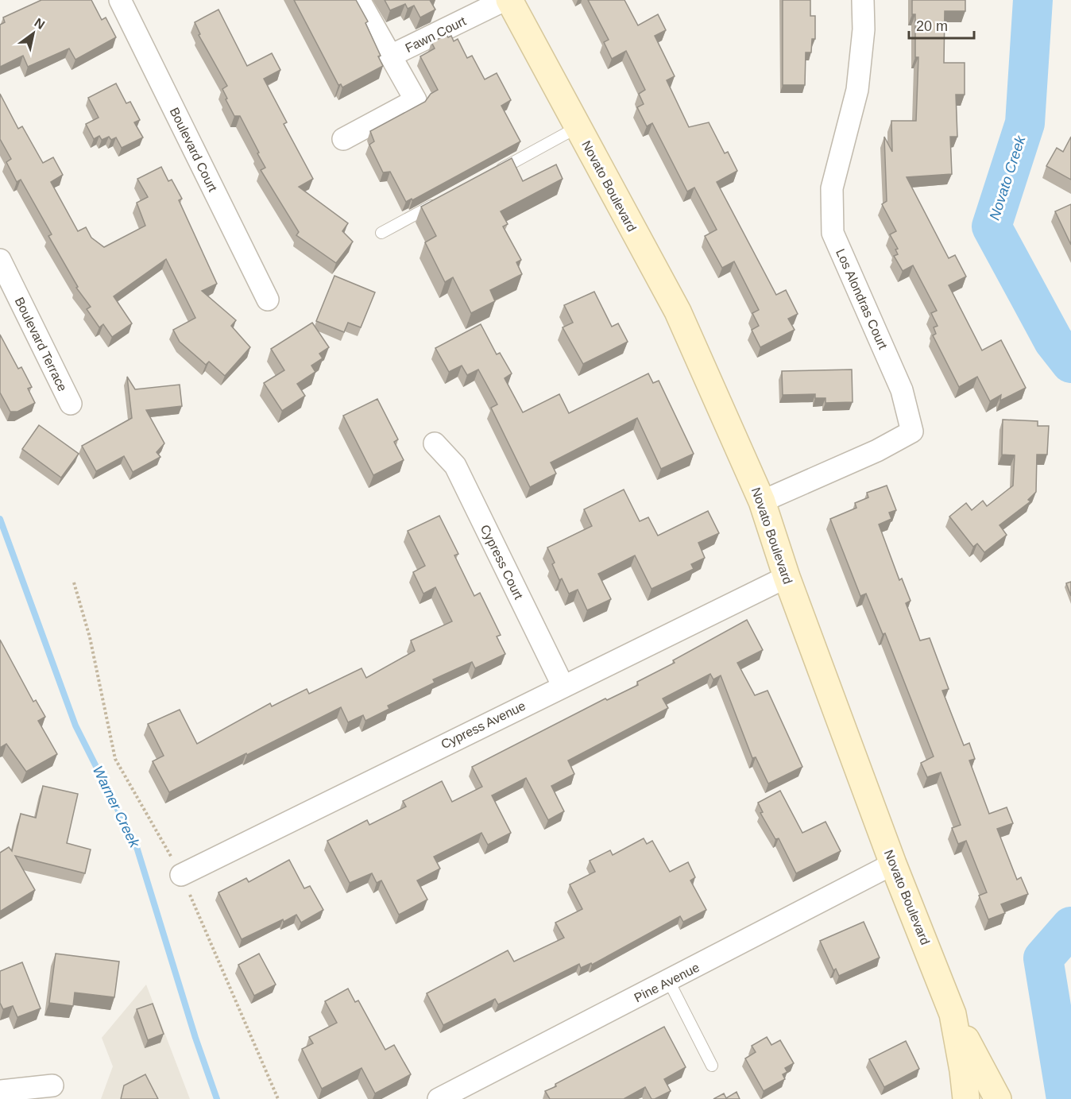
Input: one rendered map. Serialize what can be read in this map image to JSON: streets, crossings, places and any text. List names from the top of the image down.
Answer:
{
  "streets": {
    "main road": ["Novato Boulevard"],
    "street": [
      "Fawn Court",
      "Boulevard Court",
      "Los Alondras Court",
      "Boulevard Terrace",
      "Cypress Court",
      "Cypress Avenue",
      "Pine Avenue"
    ]
  },
  "crossings": [
    ["Novato Boulevard", "Los Alondras Court"],
    ["Novato Boulevard", "Cypress Avenue"],
    ["Novato Boulevard", "Pine Avenue"],
    ["Cypress Court", "Cypress Avenue"]
  ],
  "water": ["Novato Creek", "Warner Creek"],
  "scale_bar": "20 m",
  "north": "top right"
}
